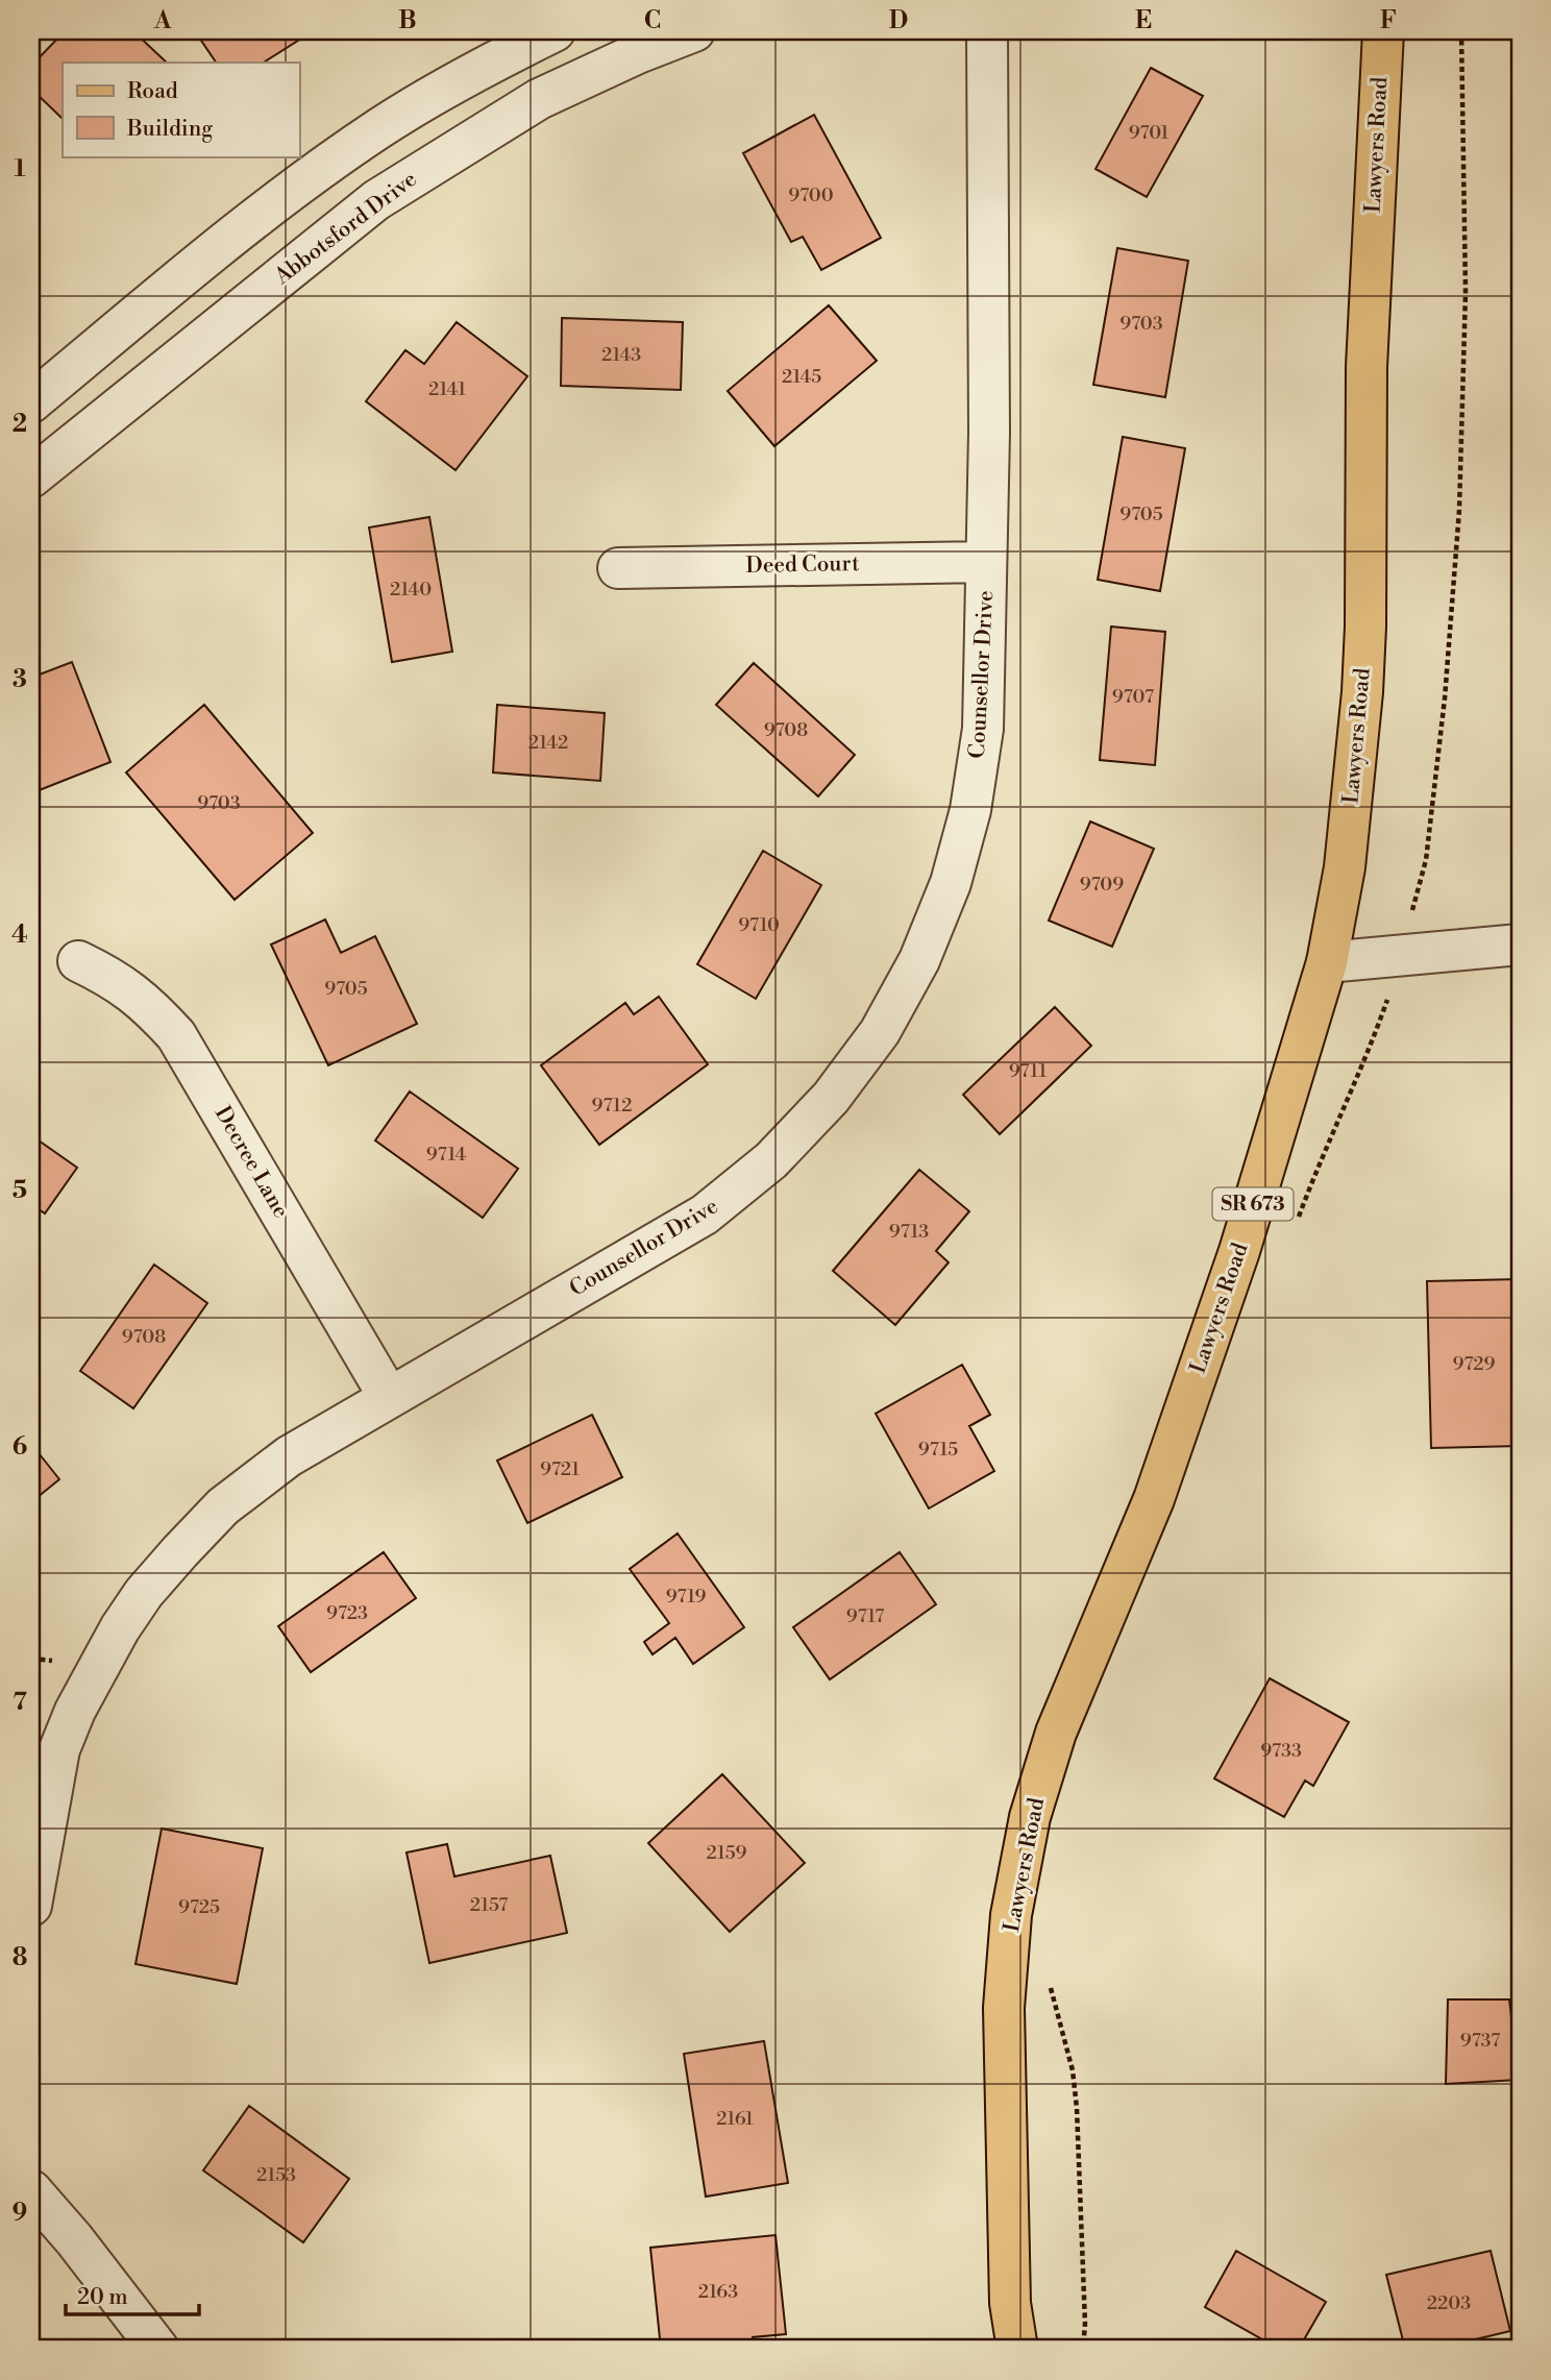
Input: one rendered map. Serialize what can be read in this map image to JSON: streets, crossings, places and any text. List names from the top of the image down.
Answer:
{
  "streets": {
    "main road": ["Lawyers Road", "SR 673"],
    "street": [
      "Abbotsford Drive",
      "Deed Court",
      "Counsellor Drive",
      "Decree Lane"
    ]
  },
  "crossings": [
    ["Deed Court", "Counsellor Drive"],
    ["Counsellor Drive", "Decree Lane"]
  ],
  "house_numbers": [
    "9701",
    "9700",
    "9703",
    "2143",
    "2145",
    "2141",
    "9705",
    "2140",
    "9707",
    "9708",
    "2142",
    "9703",
    "9709",
    "9710",
    "9705",
    "9711",
    "9712",
    "9714",
    "9713",
    "9708",
    "9729",
    "9715",
    "9721",
    "9719",
    "9723",
    "9717",
    "9733",
    "2159",
    "2157",
    "9725",
    "9737",
    "2161",
    "2153",
    "2163",
    "2203"
  ],
  "legend": ["Road", "Building"],
  "scale_bar": "20 m",
  "grid": {
    "columns": [
      "A",
      "B",
      "C",
      "D",
      "E",
      "F"
    ],
    "rows": [
      "1",
      "2",
      "3",
      "4",
      "5",
      "6",
      "7",
      "8",
      "9"
    ]
  }
}
